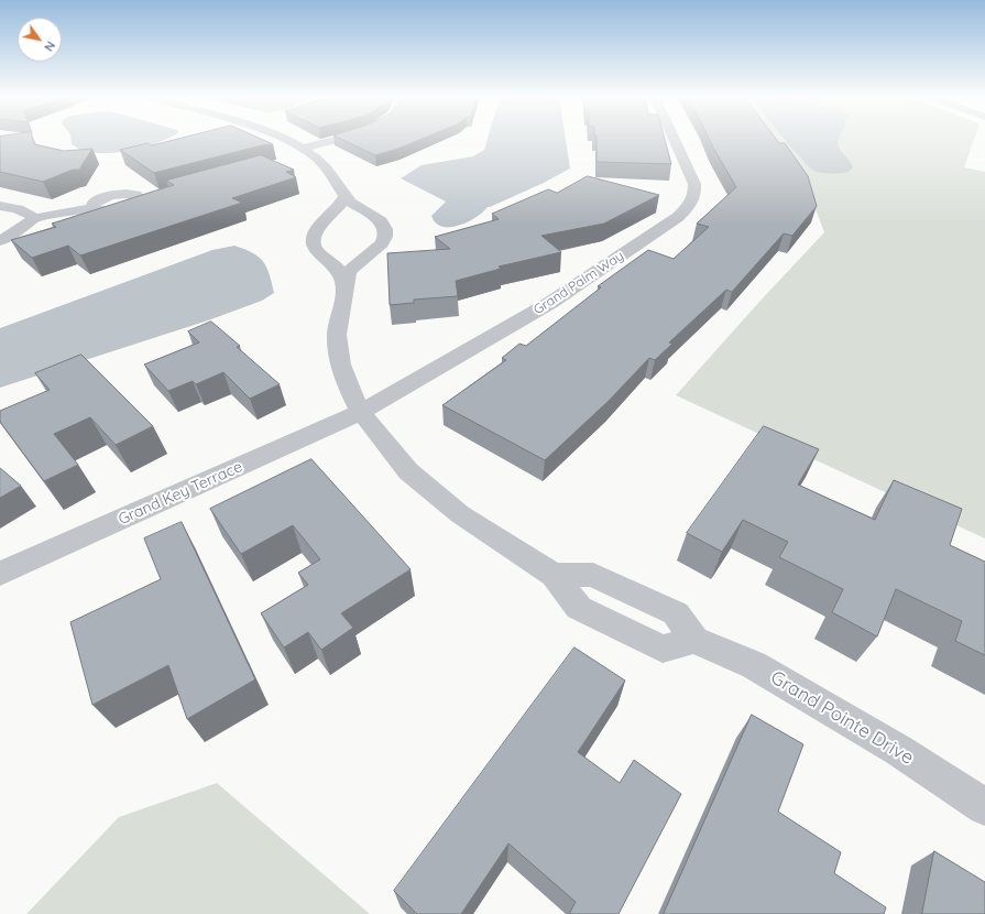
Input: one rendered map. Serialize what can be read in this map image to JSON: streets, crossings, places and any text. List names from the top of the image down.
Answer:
{
  "streets": {
    "street": ["Grand Palm Way", "Grand Key Terrace", "Grand Pointe Drive"]
  },
  "crossings": [
    ["Grand Palm Way", "Grand Key Terrace"],
    ["Grand Palm Way", "Grand Pointe Drive"],
    ["Grand Key Terrace", "Grand Pointe Drive"]
  ],
  "north": "bottom right"
}
